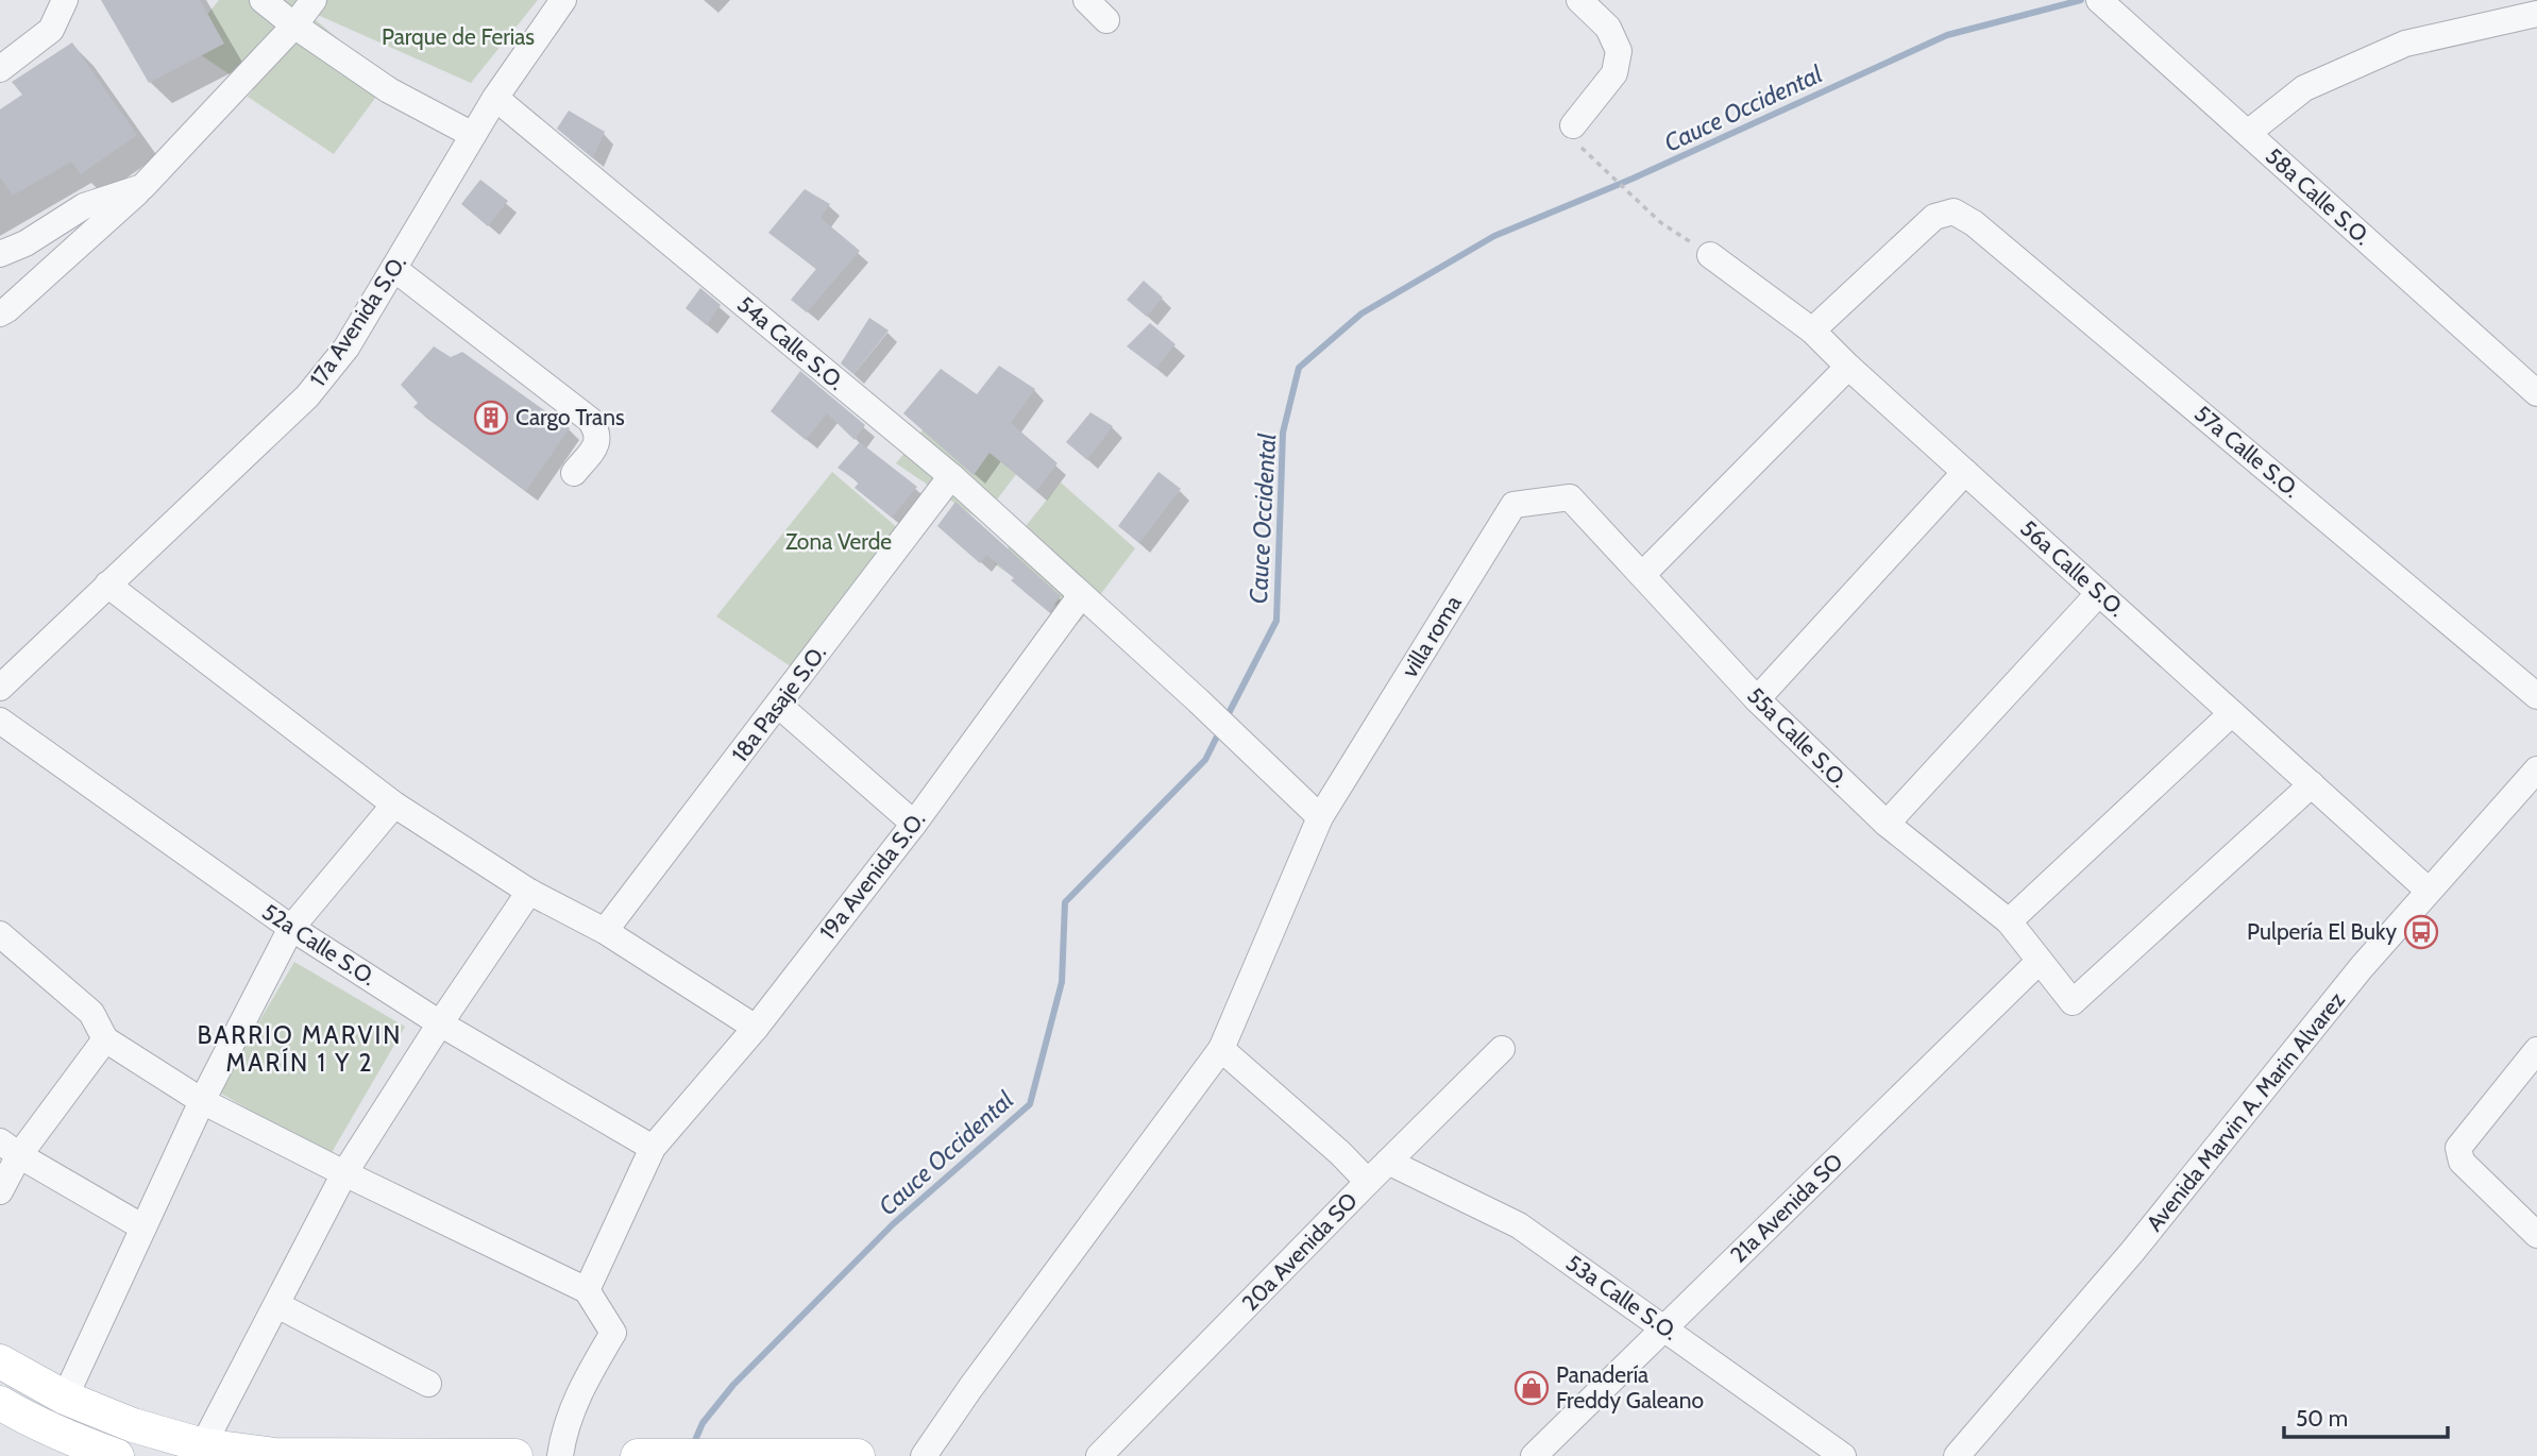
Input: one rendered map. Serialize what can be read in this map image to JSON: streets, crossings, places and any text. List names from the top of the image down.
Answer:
{
  "streets": {
    "street": [
      "58a Calle S.O.",
      "17a Avenida S.O.",
      "54a Calle S.O.",
      "57a Calle S.O.",
      "56a Calle S.O.",
      "villa roma",
      "18a Pasaje S.O.",
      "55a Calle S.O.",
      "19a Avenida S.O.",
      "52a Calle S.O.",
      "Avenida Marvin A. Marin Alvarez",
      "21a Avenida SO",
      "20a Avenida SO",
      "53a Calle S.O."
    ]
  },
  "crossings": [
    ["17a Avenida S.O.", "54a Calle S.O."],
    ["54a Calle S.O.", "18a Pasaje S.O."],
    ["54a Calle S.O.", "19a Avenida S.O."],
    ["57a Calle S.O.", "56a Calle S.O."],
    ["56a Calle S.O.", "55a Calle S.O."],
    ["56a Calle S.O.", "Avenida Marvin A. Marin Alvarez"],
    ["villa roma", "55a Calle S.O."],
    ["55a Calle S.O.", "21a Avenida SO"],
    ["19a Avenida S.O.", "52a Calle S.O."],
    ["21a Avenida SO", "53a Calle S.O."],
    ["20a Avenida SO", "53a Calle S.O."]
  ],
  "districts": ["BARRIO MARVIN MARÍN 1 Y 2"],
  "water": ["Cauce Occidental"],
  "parks": ["Parque de Ferias", "Zona Verde"],
  "places": {
    "building": ["Cargo Trans"],
    "bus stop": ["Pulpería El Buky"],
    "shop": ["Panadería Freddy Galeano"]
  },
  "scale_bar": "50 m"
}
